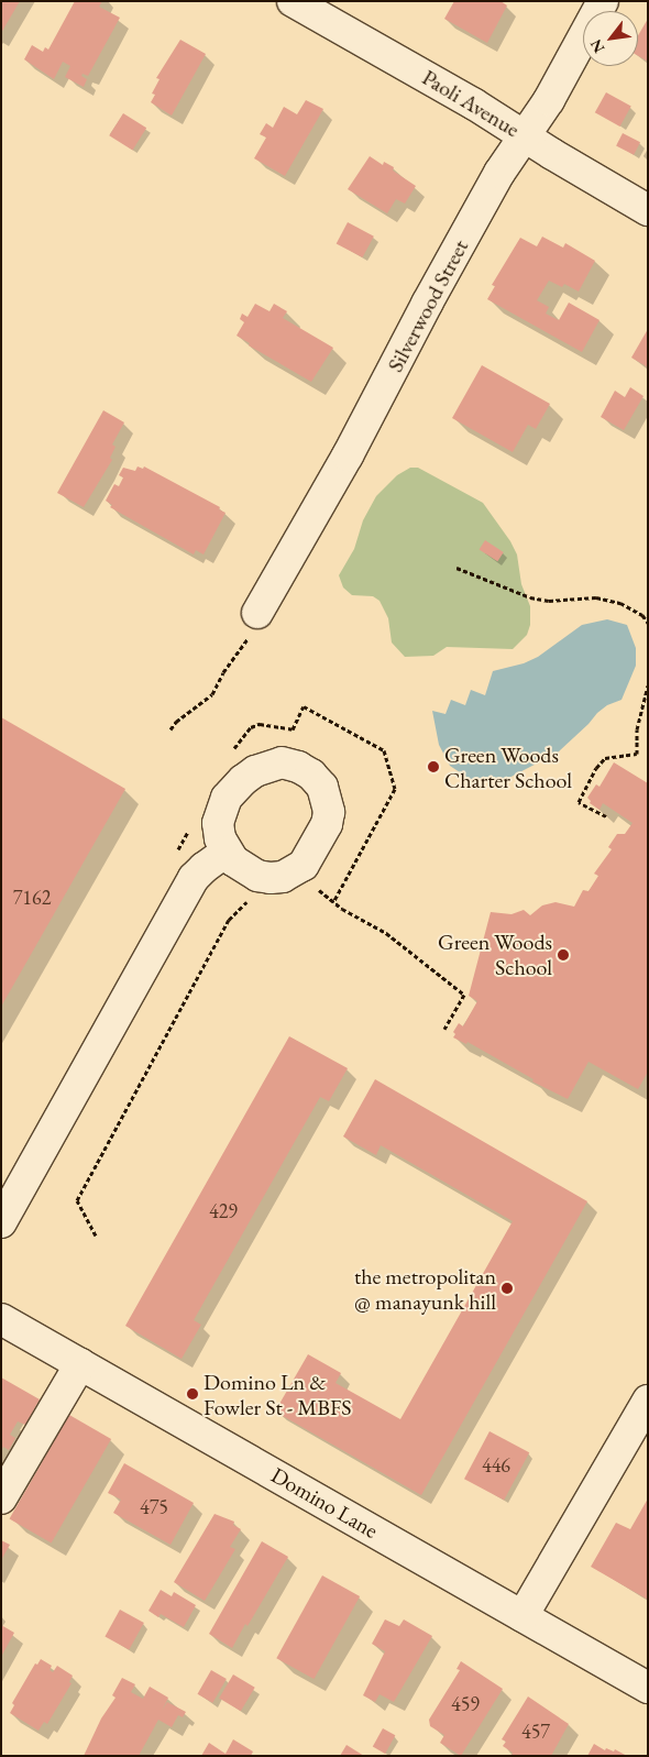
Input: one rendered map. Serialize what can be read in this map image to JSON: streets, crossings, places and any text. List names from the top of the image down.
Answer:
{
  "streets": {
    "street": ["Paoli Avenue", "Silverwood Street", "Domino Lane"]
  },
  "crossings": [
    ["Paoli Avenue", "Silverwood Street"]
  ],
  "places": [
    "Green Woods Charter School",
    "Green Woods School",
    "the metropolitan @ manayunk hill",
    "Domino Ln & Fowler St - MBFS"
  ],
  "house_numbers": [
    "7162",
    "429",
    "446",
    "475",
    "459",
    "457"
  ],
  "north": "bottom left"
}
